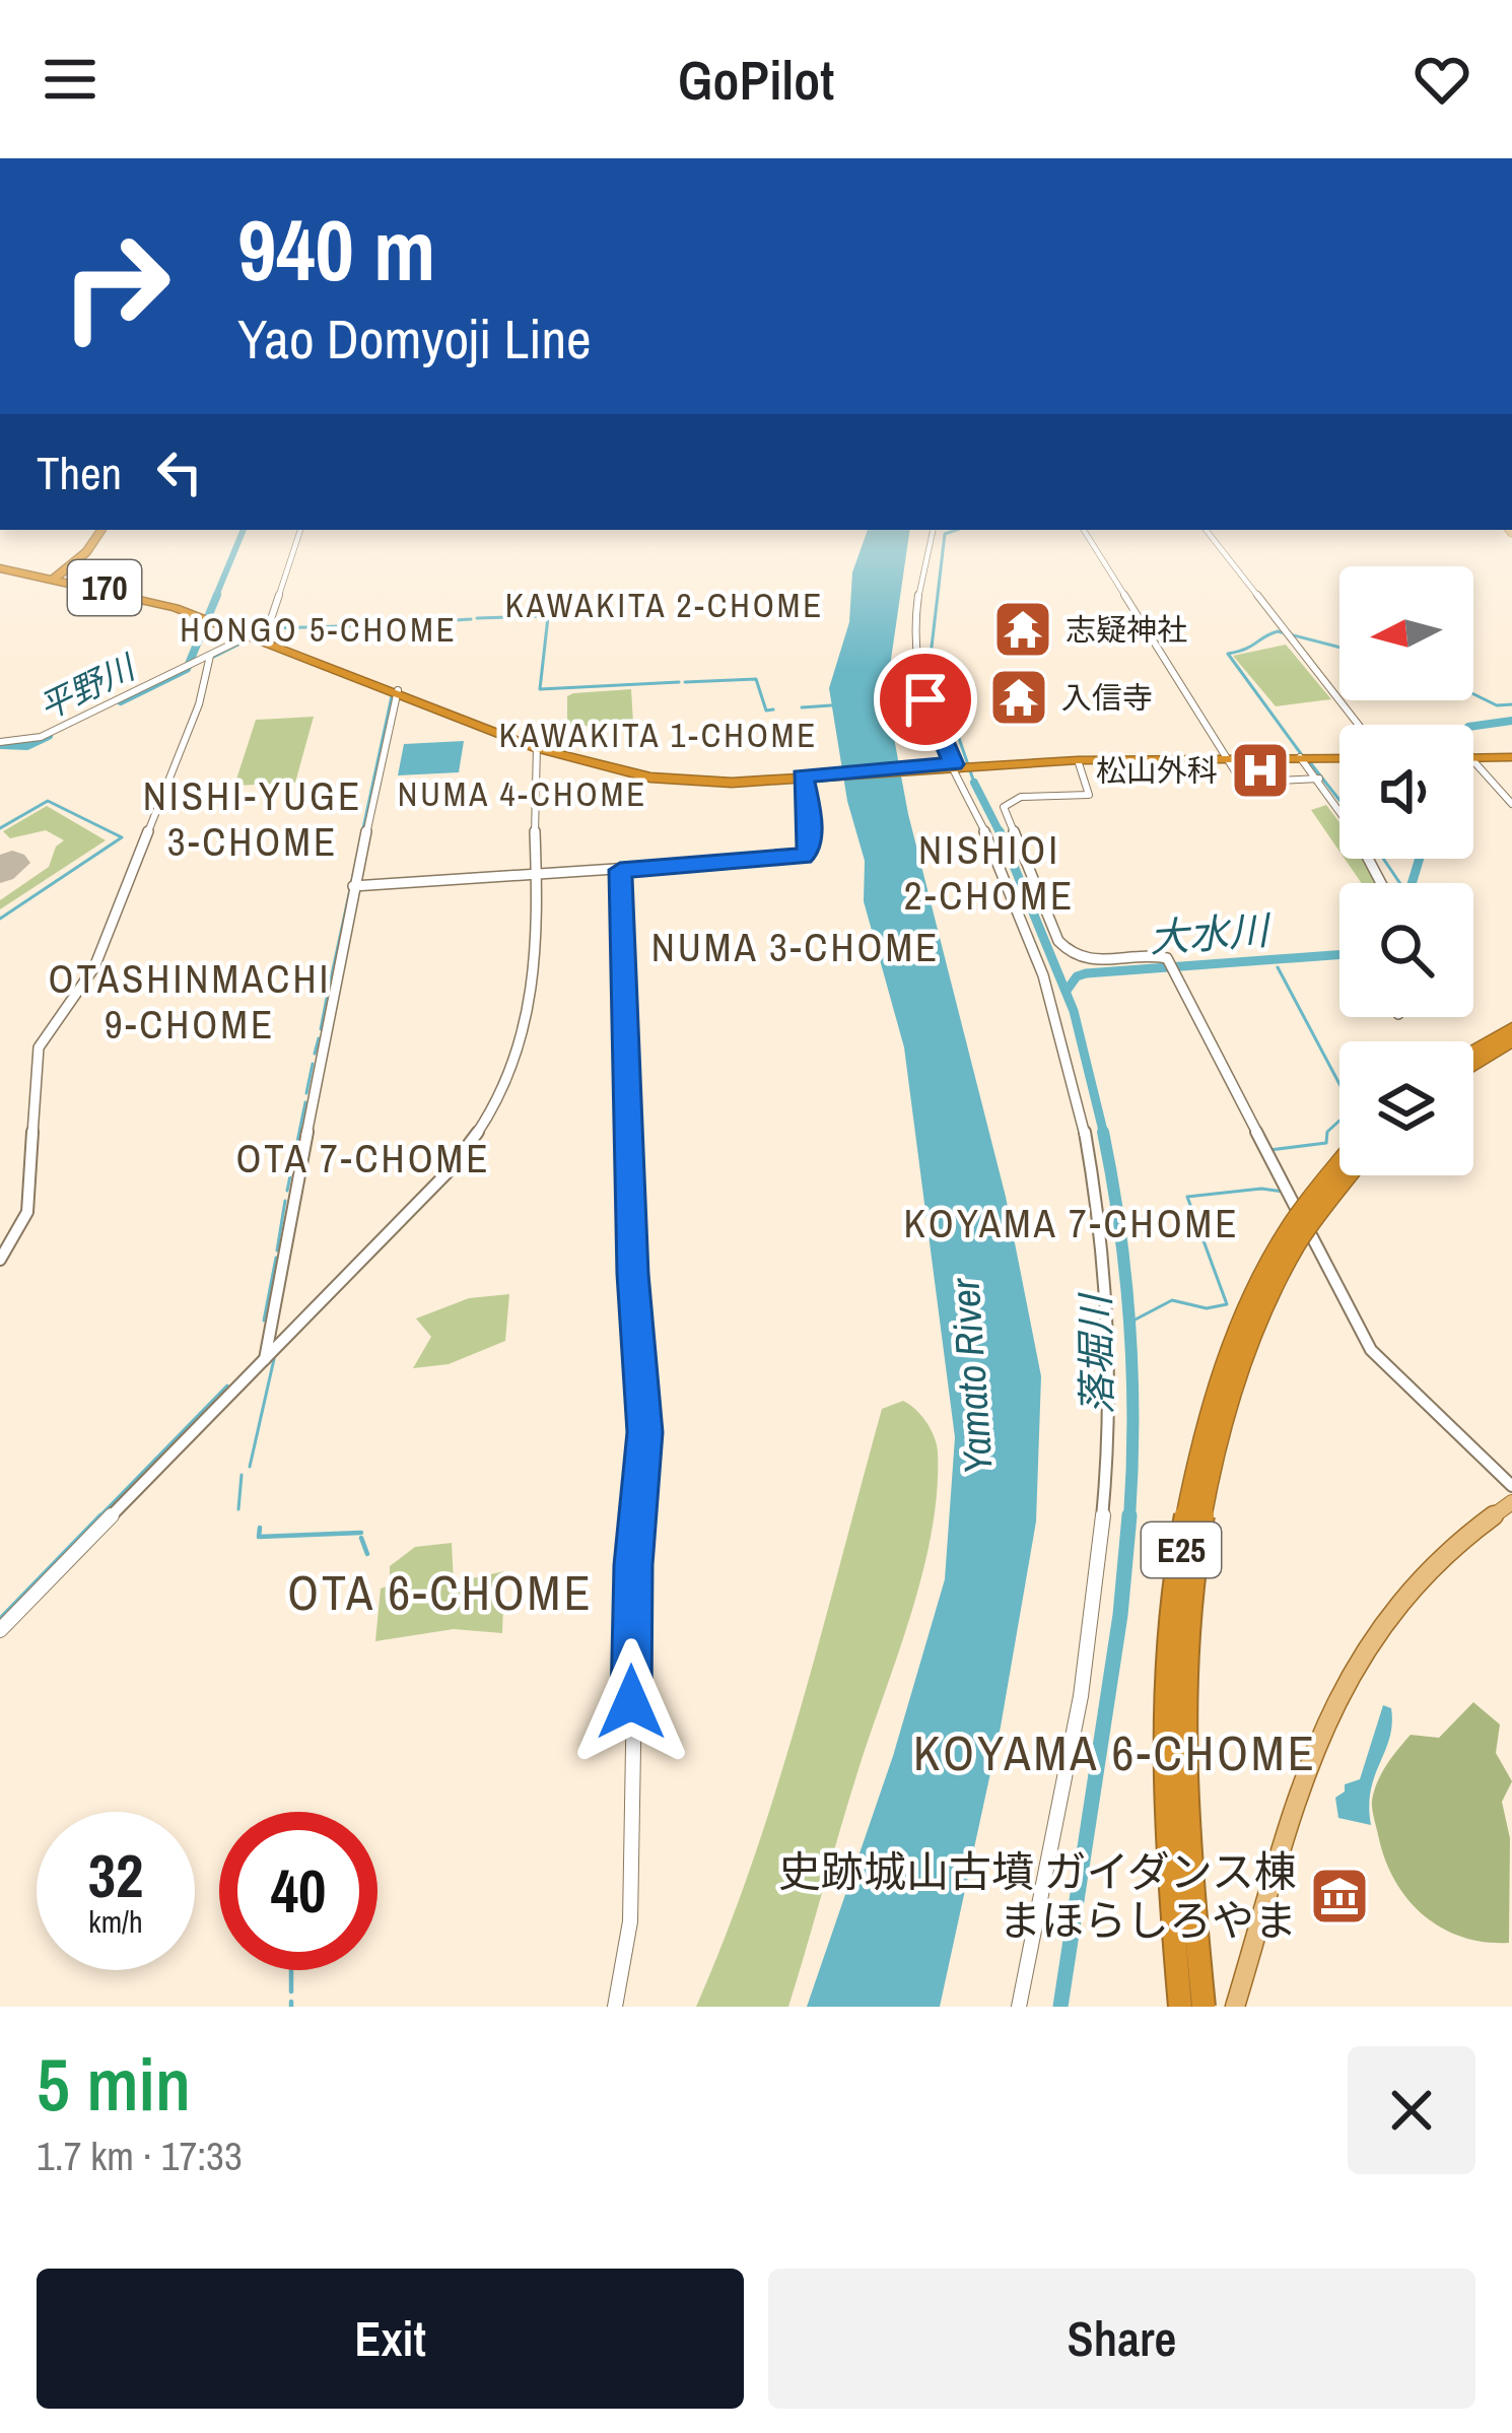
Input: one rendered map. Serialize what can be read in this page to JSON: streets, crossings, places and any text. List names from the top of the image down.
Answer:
{
  "streets": {
    "highway": ["170", "E25"]
  },
  "districts": [
    "KAWAKITA 2-CHOME",
    "HONGO 5-CHOME",
    "KAWAKITA 1-CHOME",
    "NUMA 4-CHOME",
    "NISHI-YUGE 3-CHOME",
    "NISHIOI 2-CHOME",
    "NUMA 3-CHOME",
    "OTASHINMACHI 9-CHOME",
    "OTA 7-CHOME",
    "KOYAMA 7-CHOME",
    "OTA 6-CHOME",
    "KOYAMA 6-CHOME"
  ],
  "water": [
    "平野川",
    "大水川",
    "落堀川",
    "Yamato River"
  ],
  "places": {
    "temple": ["志疑神社", "入信寺"],
    "hospital": ["松山外科"],
    "museum": ["史跡城山古墳 ガイダンス棟 まほらしろやま"]
  },
  "north": "left",
  "page": {
    "header": "GoPilot",
    "turn": ["940 m", "Yao Domyoji Line"],
    "then": "Then",
    "speed": "32 km/h",
    "limit": "40",
    "heading": ["5 min", "1.7 km · 17:33"],
    "buttons": ["Exit", "Share"]
  }
}
